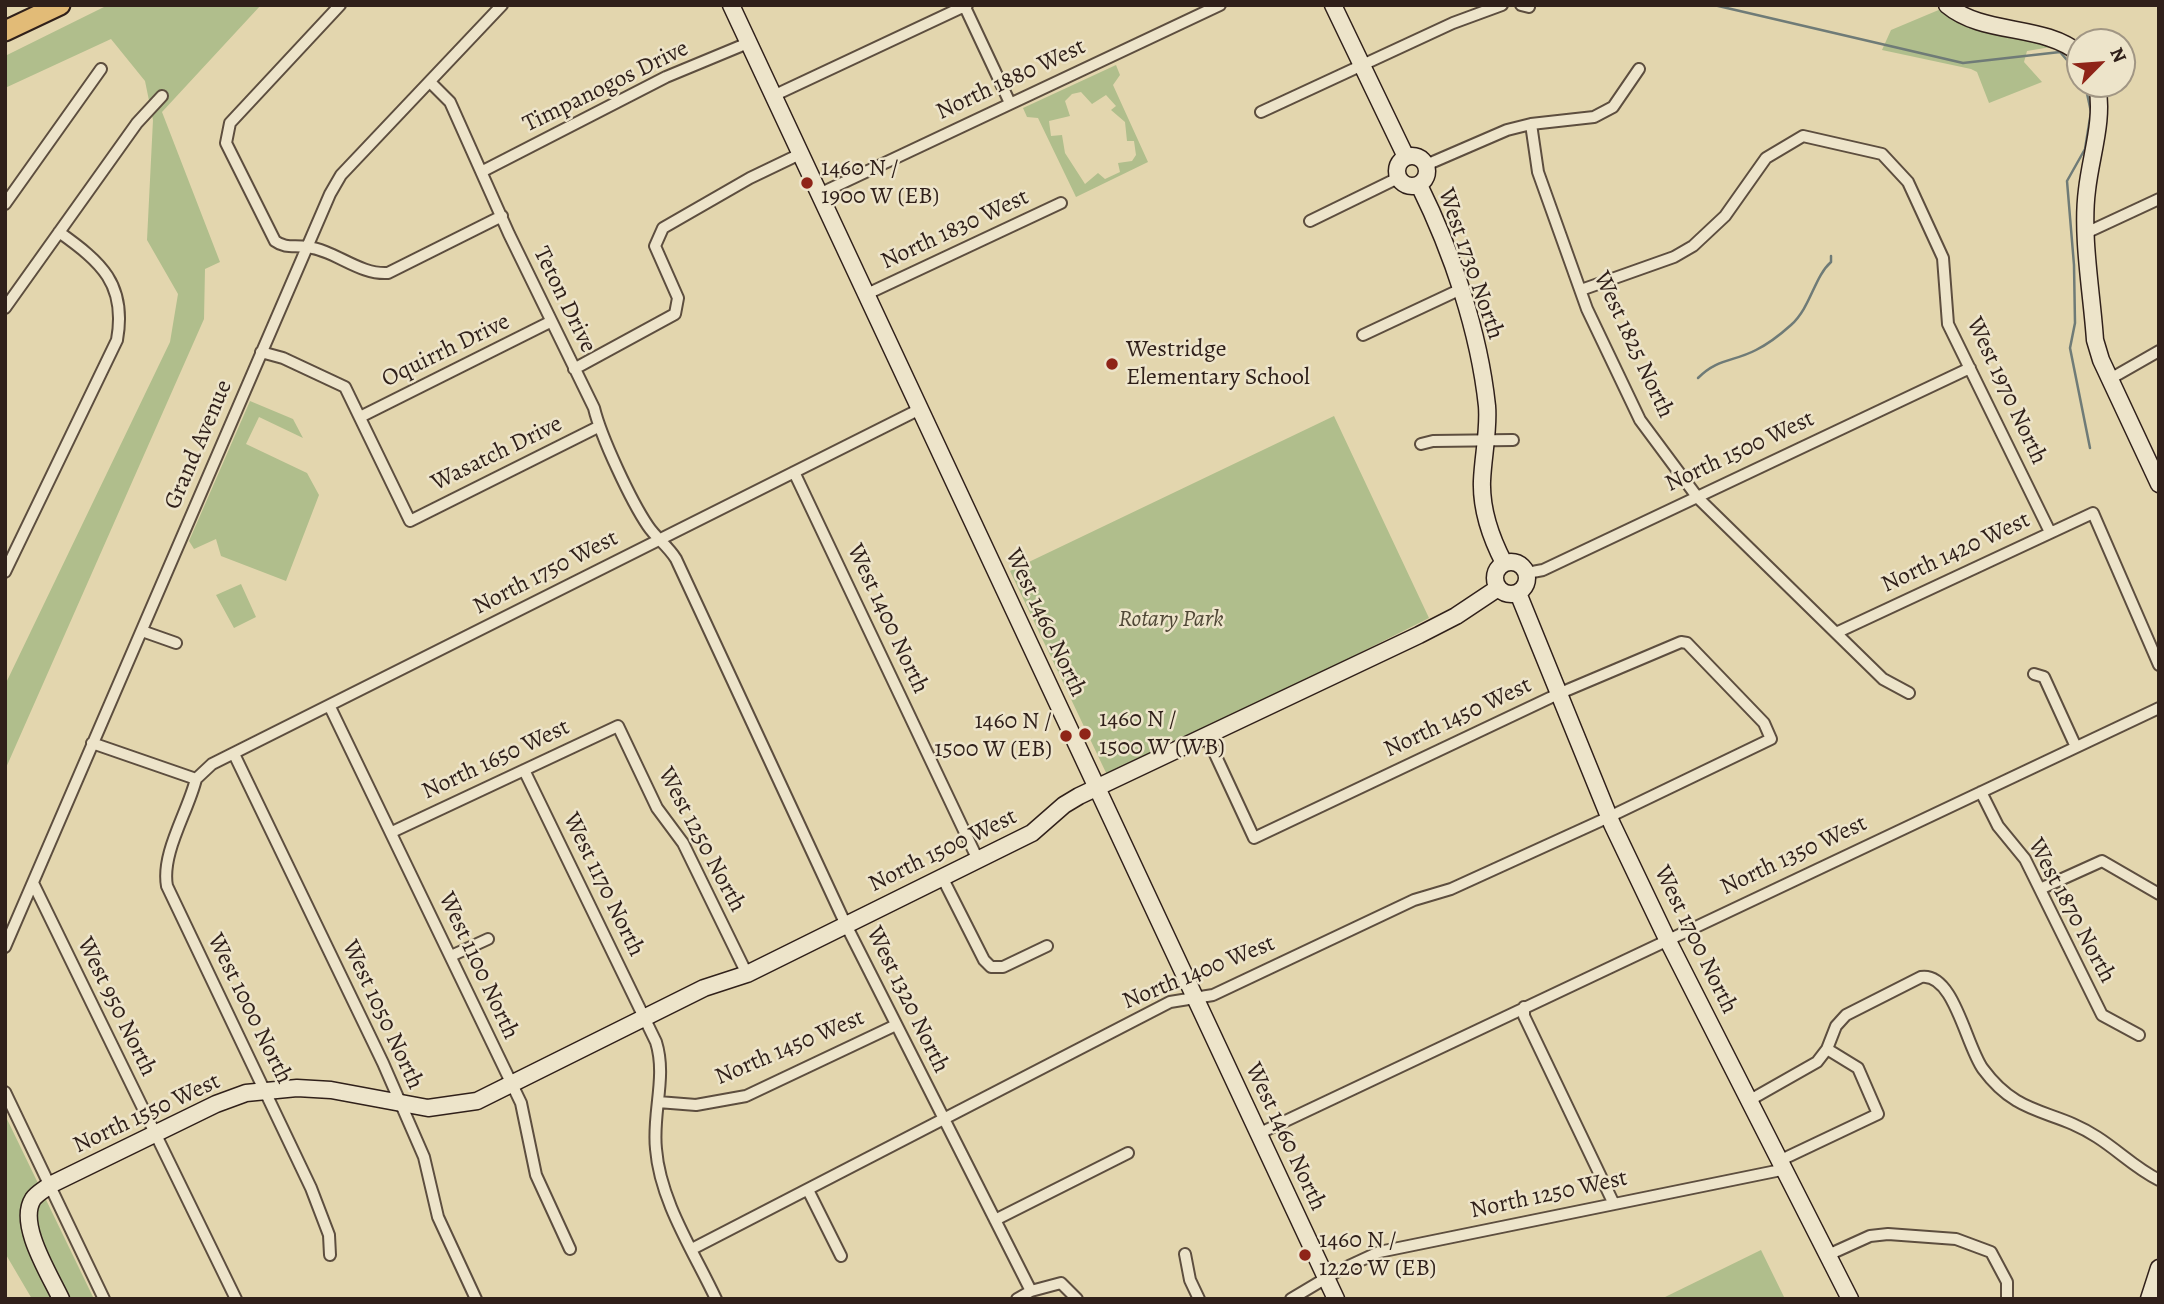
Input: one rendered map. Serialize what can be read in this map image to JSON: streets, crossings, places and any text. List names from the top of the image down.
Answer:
{
  "streets": {
    "street": [
      "North 1880 West",
      "Timpanogos Drive",
      "North 1830 West",
      "West 1730 North",
      "Teton Drive",
      "West 1825 North",
      "Oquirrh Drive",
      "West 1970 North",
      "Grand Avenue",
      "North 1500 West",
      "Wasatch Drive",
      "North 1420 West",
      "North 1750 West",
      "West 1400 North",
      "West 1460 North",
      "North 1450 West",
      "North 1650 West",
      "West 1250 North",
      "North 1350 West",
      "West 1170 North",
      "West 1870 North",
      "West 1700 North",
      "West 1100 North",
      "North 1400 West",
      "West 1320 North",
      "West 950 North",
      "West 1000 North",
      "West 1050 North",
      "North 1550 West",
      "North 1250 West"
    ]
  },
  "crossings": [
    ["North 1880 West", "West 1460 North"],
    ["Timpanogos Drive", "Teton Drive"],
    ["Timpanogos Drive", "West 1460 North"],
    ["North 1830 West", "West 1460 North"],
    ["West 1730 North", "North 1500 West"],
    ["West 1730 North", "West 1700 North"],
    ["Teton Drive", "Oquirrh Drive"],
    ["Teton Drive", "Grand Avenue"],
    ["Teton Drive", "Wasatch Drive"],
    ["Teton Drive", "North 1750 West"],
    ["Teton Drive", "West 1320 North"],
    ["West 1825 North", "West 1970 North"],
    ["West 1825 North", "North 1500 West"],
    ["West 1825 North", "North 1420 West"],
    ["Oquirrh Drive", "Wasatch Drive"],
    ["West 1970 North", "North 1500 West"],
    ["West 1970 North", "North 1420 West"],
    ["Grand Avenue", "West 950 North"],
    ["North 1500 West", "West 1400 North"],
    ["North 1500 West", "West 1460 North"],
    ["North 1500 West", "North 1450 West"],
    ["North 1500 West", "West 1250 North"],
    ["North 1500 West", "West 1170 North"],
    ["North 1500 West", "West 1700 North"],
    ["North 1500 West", "West 1100 North"],
    ["North 1500 West", "West 1320 North"],
    ["North 1500 West", "North 1550 West"],
    ["North 1750 West", "West 1400 North"],
    ["North 1750 West", "West 1460 North"],
    ["North 1750 West", "West 1100 North"],
    ["North 1750 West", "West 1320 North"],
    ["North 1750 West", "West 1000 North"],
    ["North 1750 West", "West 1050 North"],
    ["West 1460 North", "North 1350 West"],
    ["West 1460 North", "North 1400 West"],
    ["West 1460 North", "North 1250 West"],
    ["North 1450 West", "West 1170 North"],
    ["North 1450 West", "West 1700 North"],
    ["North 1450 West", "North 1400 West"],
    ["North 1450 West", "West 1320 North"],
    ["North 1650 West", "West 1250 North"],
    ["North 1650 West", "West 1170 North"],
    ["North 1650 West", "West 1100 North"],
    ["North 1350 West", "West 1870 North"],
    ["North 1350 West", "West 1700 North"],
    ["West 1170 North", "North 1400 West"],
    ["West 1700 North", "North 1400 West"],
    ["West 1700 North", "North 1250 West"],
    ["West 1100 North", "North 1550 West"],
    ["North 1400 West", "West 1320 North"],
    ["West 950 North", "North 1550 West"],
    ["West 1000 North", "North 1550 West"],
    ["West 1050 North", "North 1550 West"]
  ],
  "parks": ["Rotary Park"],
  "places": [
    "1460 N / 1900 W (EB)",
    "Westridge Elementary School",
    "1460 N / 1500 W (WB)",
    "1460 N / 1500 W (EB)",
    "1460 N / 1220 W (EB)"
  ],
  "north": "top right"
}
